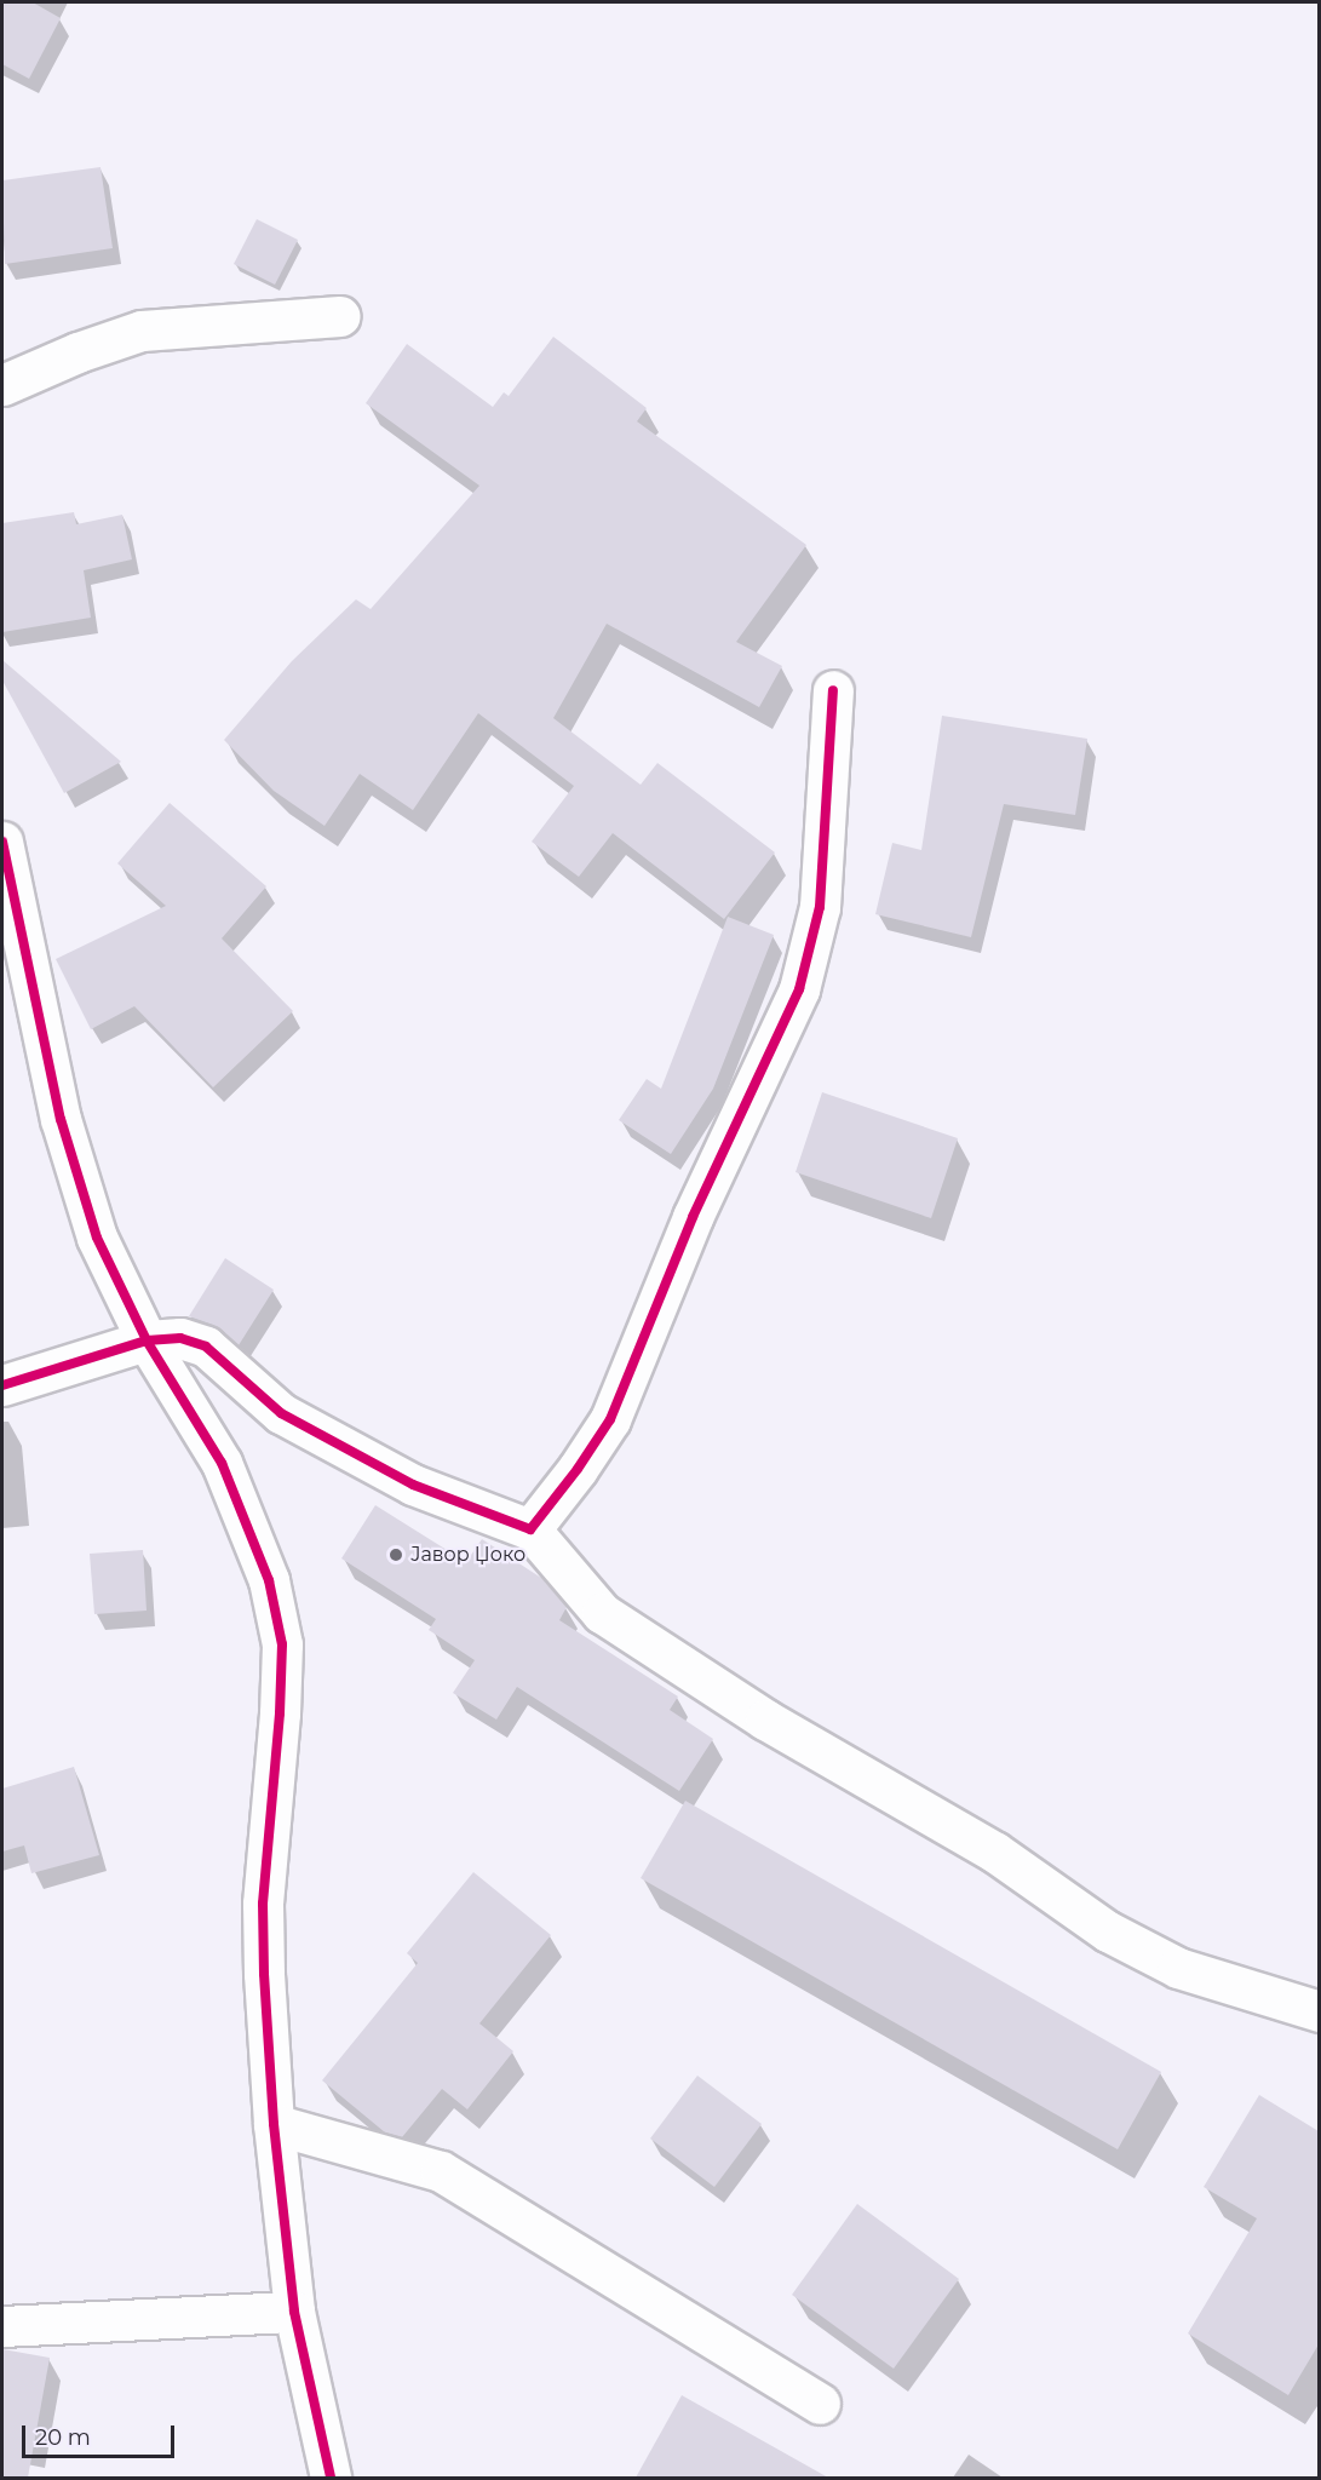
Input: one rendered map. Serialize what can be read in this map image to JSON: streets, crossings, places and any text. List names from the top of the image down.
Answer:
{
  "places": ["Јавор Џоко"],
  "scale_bar": "20 m"
}
